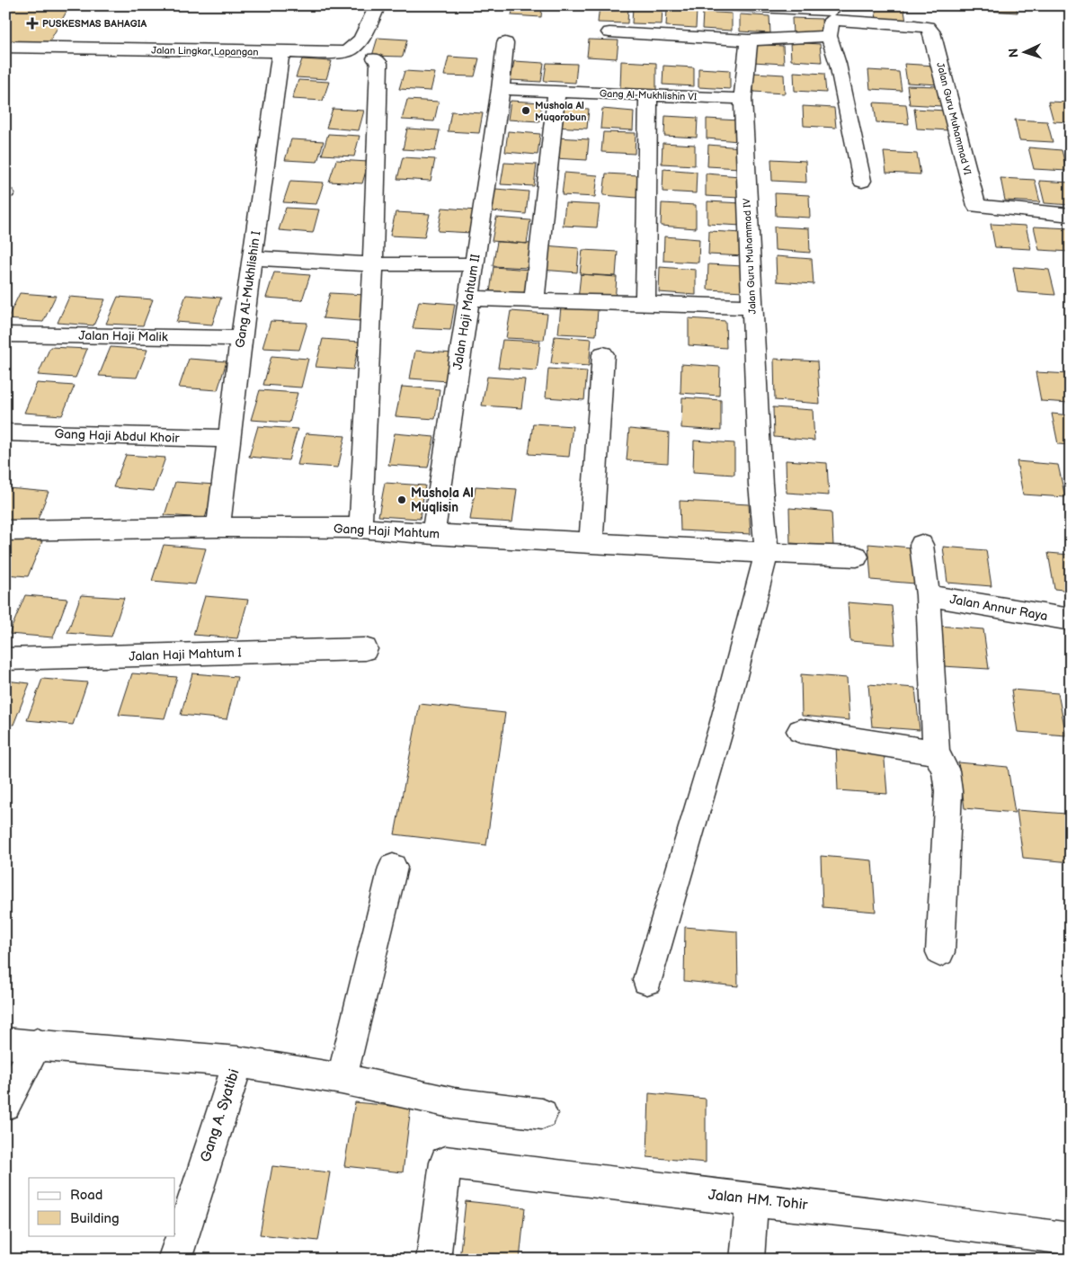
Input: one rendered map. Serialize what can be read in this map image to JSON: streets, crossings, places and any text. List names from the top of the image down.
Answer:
{
  "streets": {
    "street": [
      "Jalan Lingkar Lapangan",
      "Gang Al-Mukhlishin VI",
      "Jalan Guru Muhammad VI",
      "Jalan Guru Muhammad IV",
      "Gang AI-Mukhlishin I",
      "Jalan Haji Mahtum II",
      "Jalan Haji Malik",
      "Gang Haji Abdul Khoir",
      "Gang Haji Mahtum",
      "Jalan Annur Raya",
      "Jalan Haji Mahtum I",
      "Gang A. Syatibi",
      "Jalan HM. Tohir"
    ]
  },
  "crossings": [
    ["Jalan Lingkar Lapangan", "Gang AI-Mukhlishin I"],
    ["Gang Al-Mukhlishin VI", "Jalan Guru Muhammad IV"],
    ["Gang Al-Mukhlishin VI", "Jalan Haji Mahtum II"],
    ["Jalan Guru Muhammad IV", "Gang Haji Mahtum"],
    ["Gang AI-Mukhlishin I", "Jalan Haji Malik"],
    ["Gang AI-Mukhlishin I", "Gang Haji Abdul Khoir"],
    ["Gang AI-Mukhlishin I", "Gang Haji Mahtum"],
    ["Jalan Haji Mahtum II", "Gang Haji Mahtum"]
  ],
  "places": {
    "health": ["PUSKESMAS BAHAGIA"],
    "other": ["Mushola Al Muqorobun", "Mushola Al Muqlisin"]
  },
  "legend": ["Road", "Building"],
  "north": "left"
}
